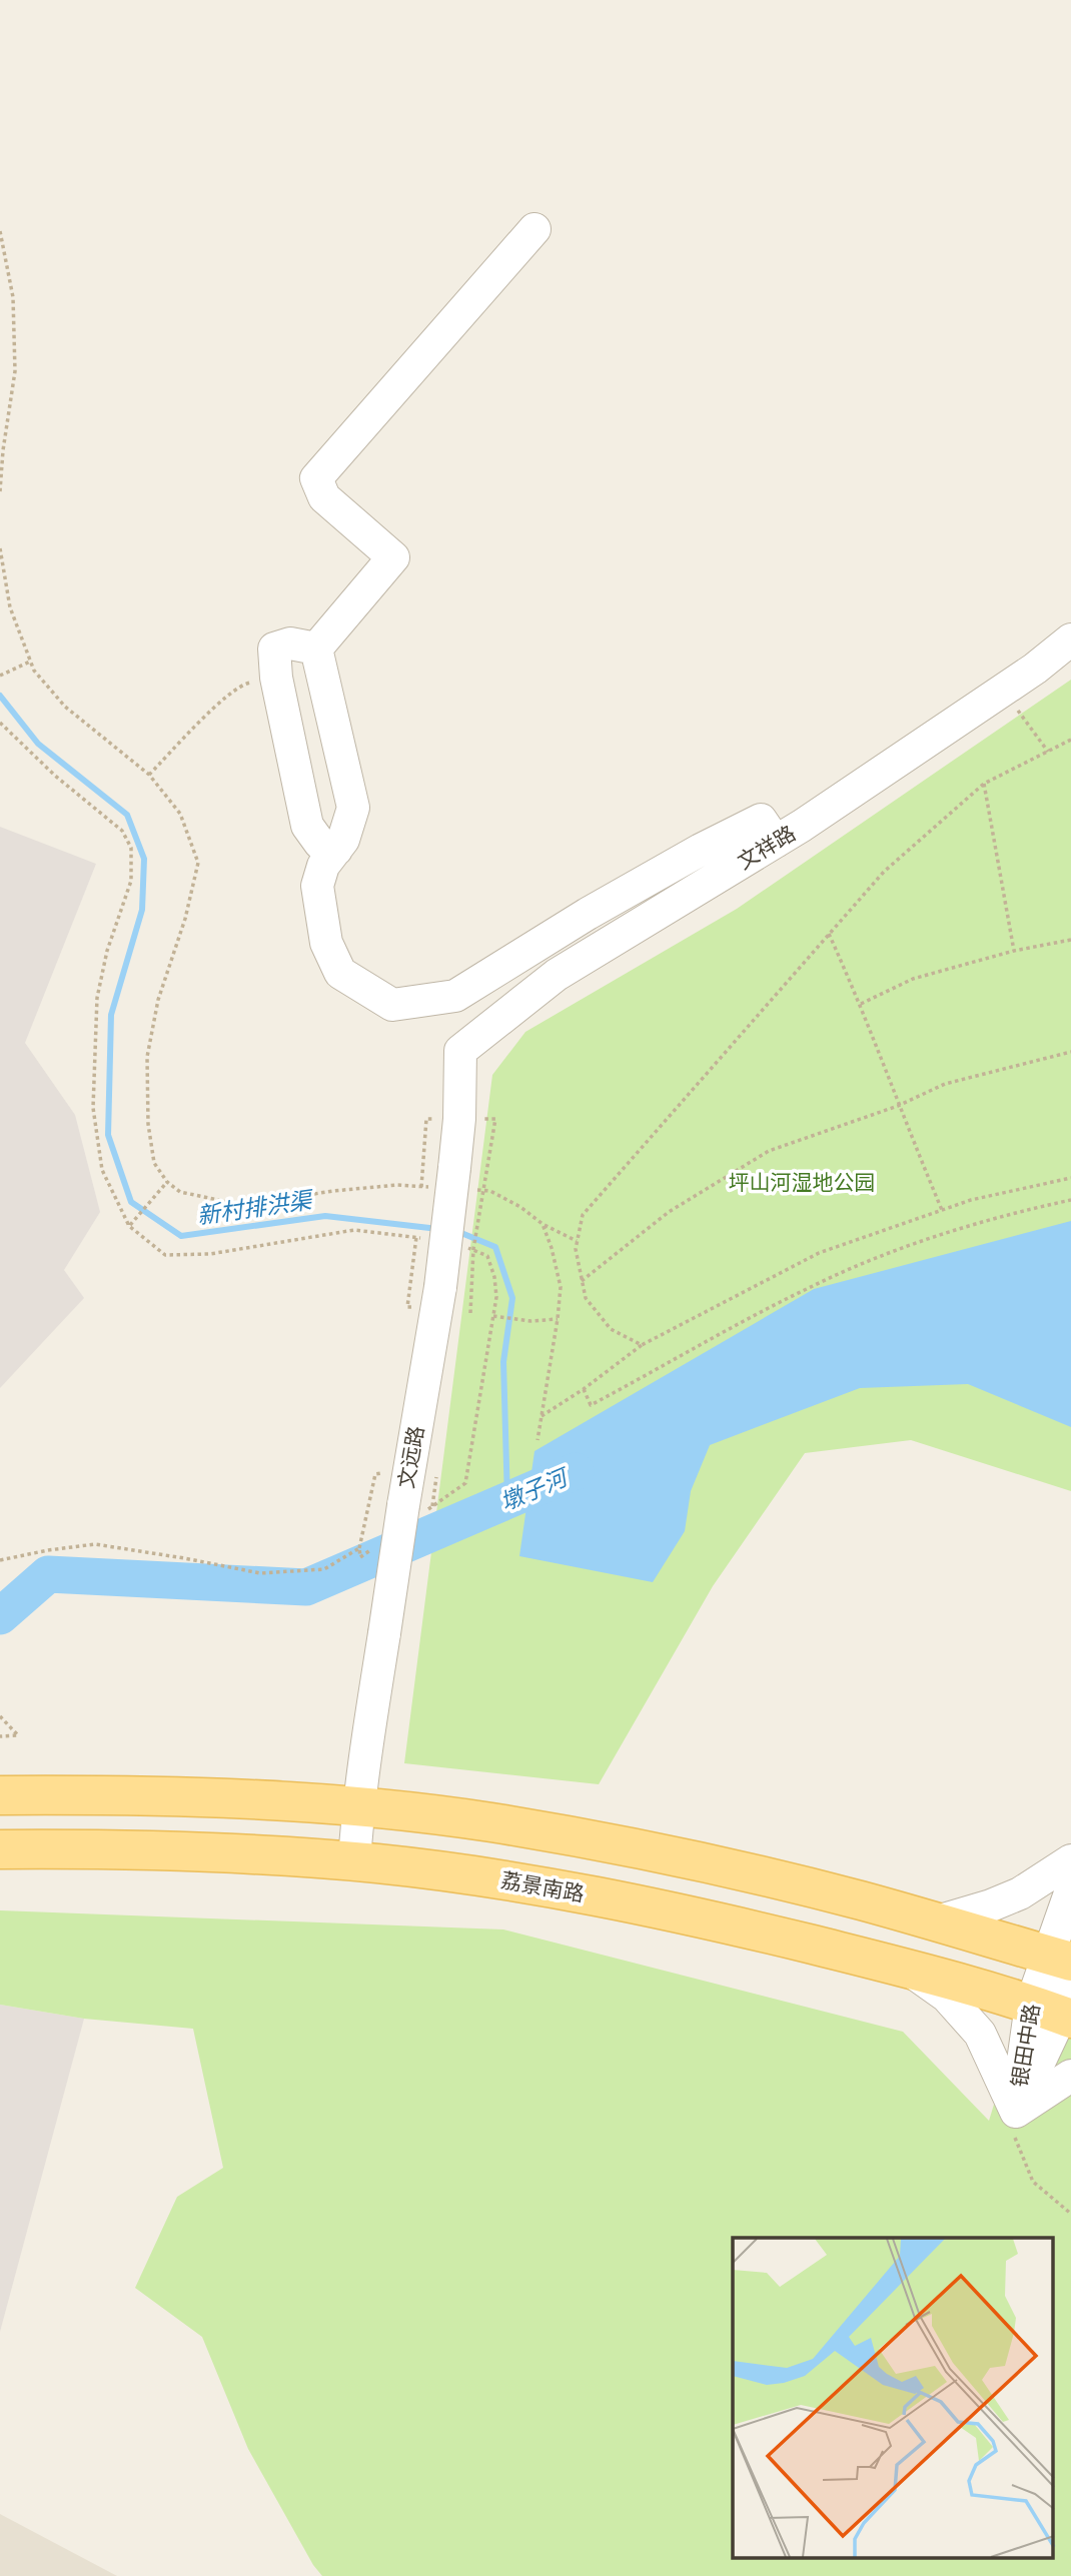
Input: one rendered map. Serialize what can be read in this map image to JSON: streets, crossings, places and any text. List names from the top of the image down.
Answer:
{
  "streets": {
    "main road": ["荔景南路"],
    "street": ["文祥路", "文远路", "银田中路"]
  },
  "crossings": [
    ["文祥路", "文远路"],
    ["文远路", "荔景南路"],
    ["荔景南路", "银田中路"]
  ],
  "water": ["新村排洪渠", "墩子河"],
  "parks": ["坪山河湿地公园"]
}
